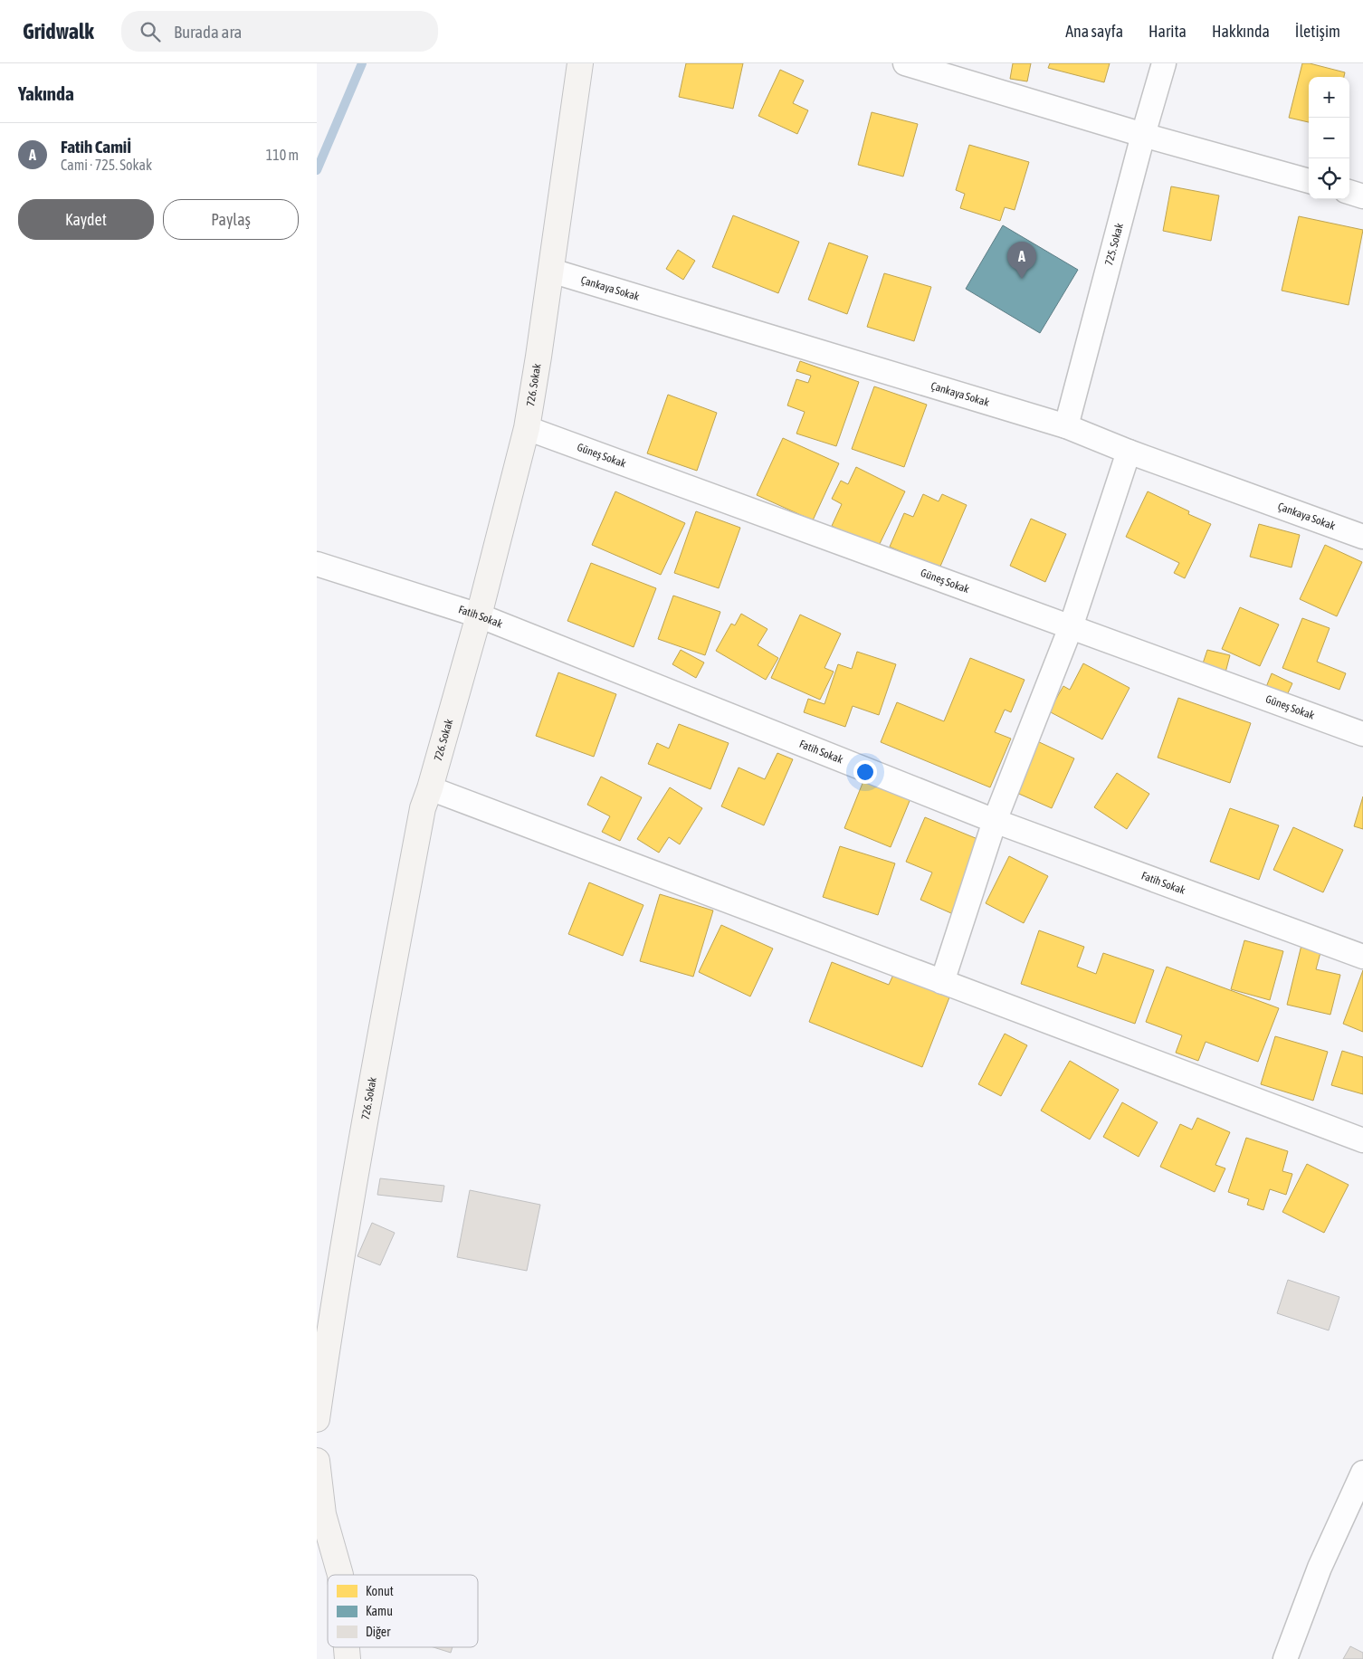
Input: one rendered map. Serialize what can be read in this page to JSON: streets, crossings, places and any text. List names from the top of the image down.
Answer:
{
  "streets": {
    "street": [
      "725. Sokak",
      "Çankaya Sokak",
      "726. Sokak",
      "Güneş Sokak",
      "Fatih Sokak"
    ]
  },
  "crossings": [
    ["725. Sokak", "Çankaya Sokak"],
    ["Çankaya Sokak", "726. Sokak"],
    ["726. Sokak", "Güneş Sokak"],
    ["726. Sokak", "Fatih Sokak"]
  ],
  "legend": ["Konut", "Kamu", "Diğer"],
  "page": {
    "header": "Gridwalk",
    "search": "Burada ara",
    "nav": [
      "Ana sayfa",
      "Harita",
      "Hakkında",
      "İletişim"
    ],
    "heading": "Yakında",
    "map_buttons": ["+", "−"],
    "list": [
      {
        "mark": "A",
        "name": "Fatih Camiİ",
        "note": "Cami · 725. Sokak",
        "value": "110 m"
      }
    ],
    "buttons": ["Kaydet", "Paylaş"],
    "pins": "A"
  }
}
